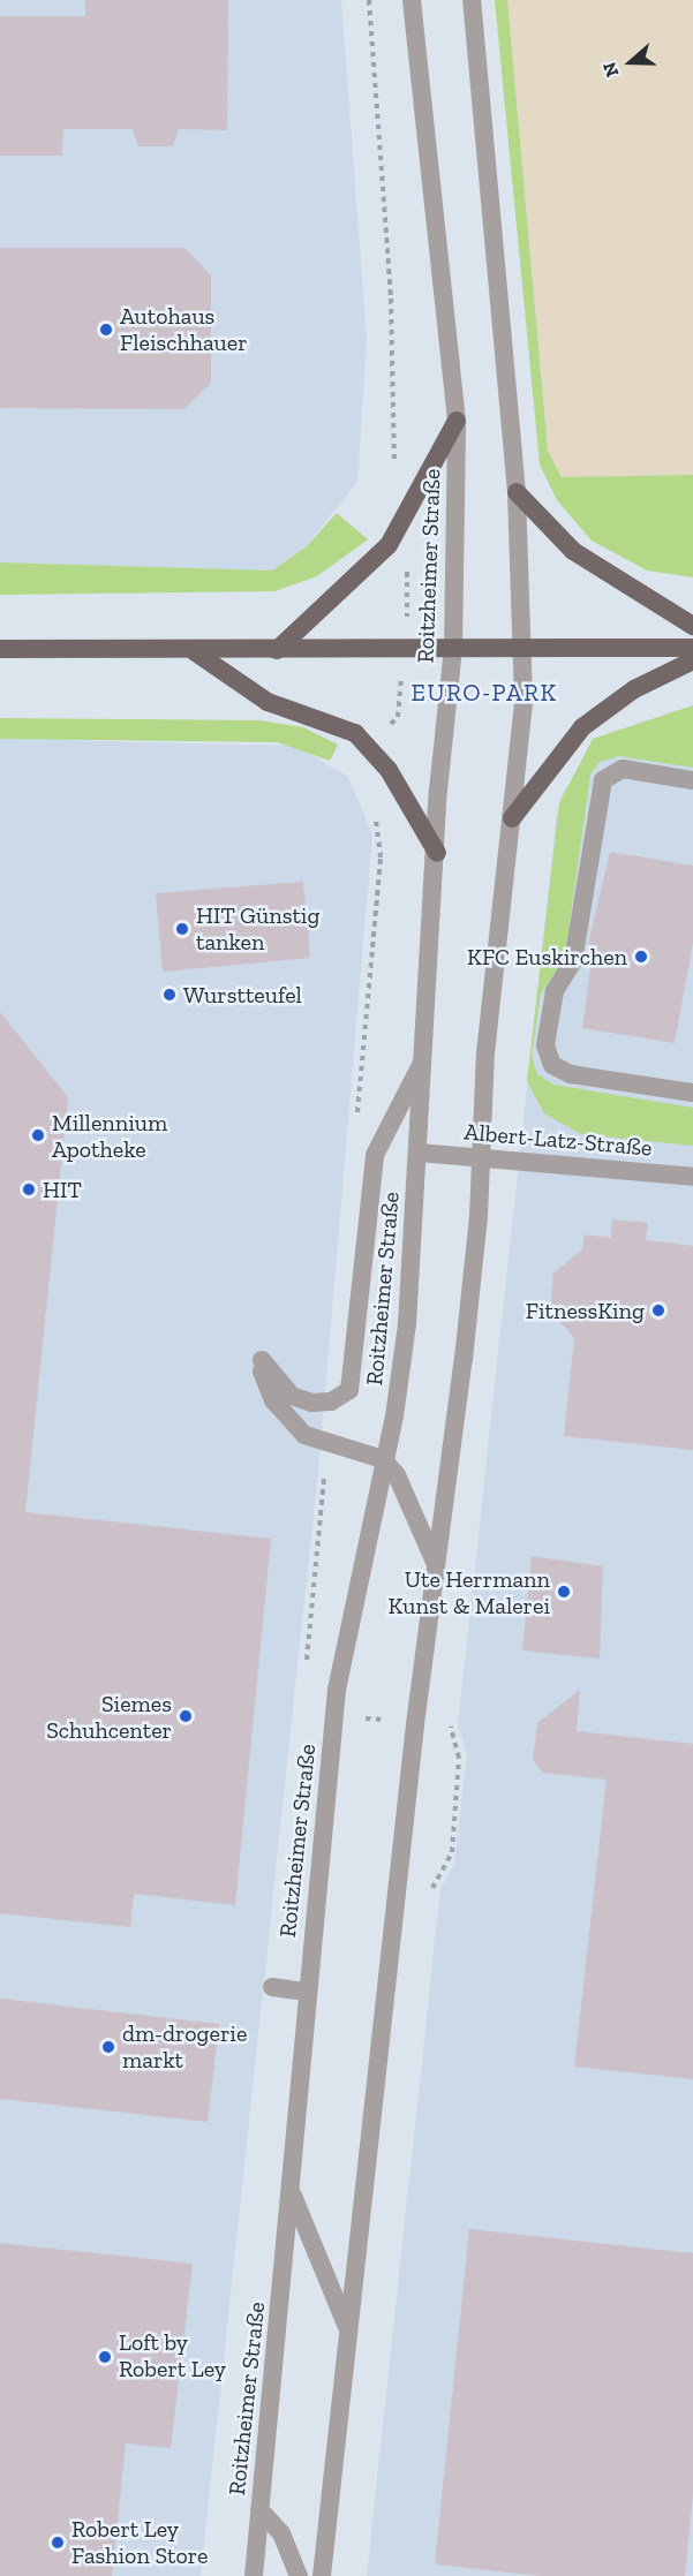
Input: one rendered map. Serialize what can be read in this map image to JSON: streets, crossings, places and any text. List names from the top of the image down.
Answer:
{
  "streets": {
    "street": ["Roitzheimer Straße", "Albert-Latz-Straße"]
  },
  "crossings": [
    ["Roitzheimer Straße", "Albert-Latz-Straße"]
  ],
  "districts": ["EURO-PARK"],
  "places": [
    "Autohaus Fleischhauer",
    "HIT Günstig tanken",
    "KFC Euskirchen",
    "Wurstteufel",
    "Millennium Apotheke",
    "HIT",
    "FitnessKing",
    "Ute Herrmann Kunst & Malerei",
    "Siemes Schuhcenter",
    "dm-drogerie markt",
    "Loft by Robert Ley",
    "Robert Ley Fashion Store"
  ],
  "north": "left"
}
